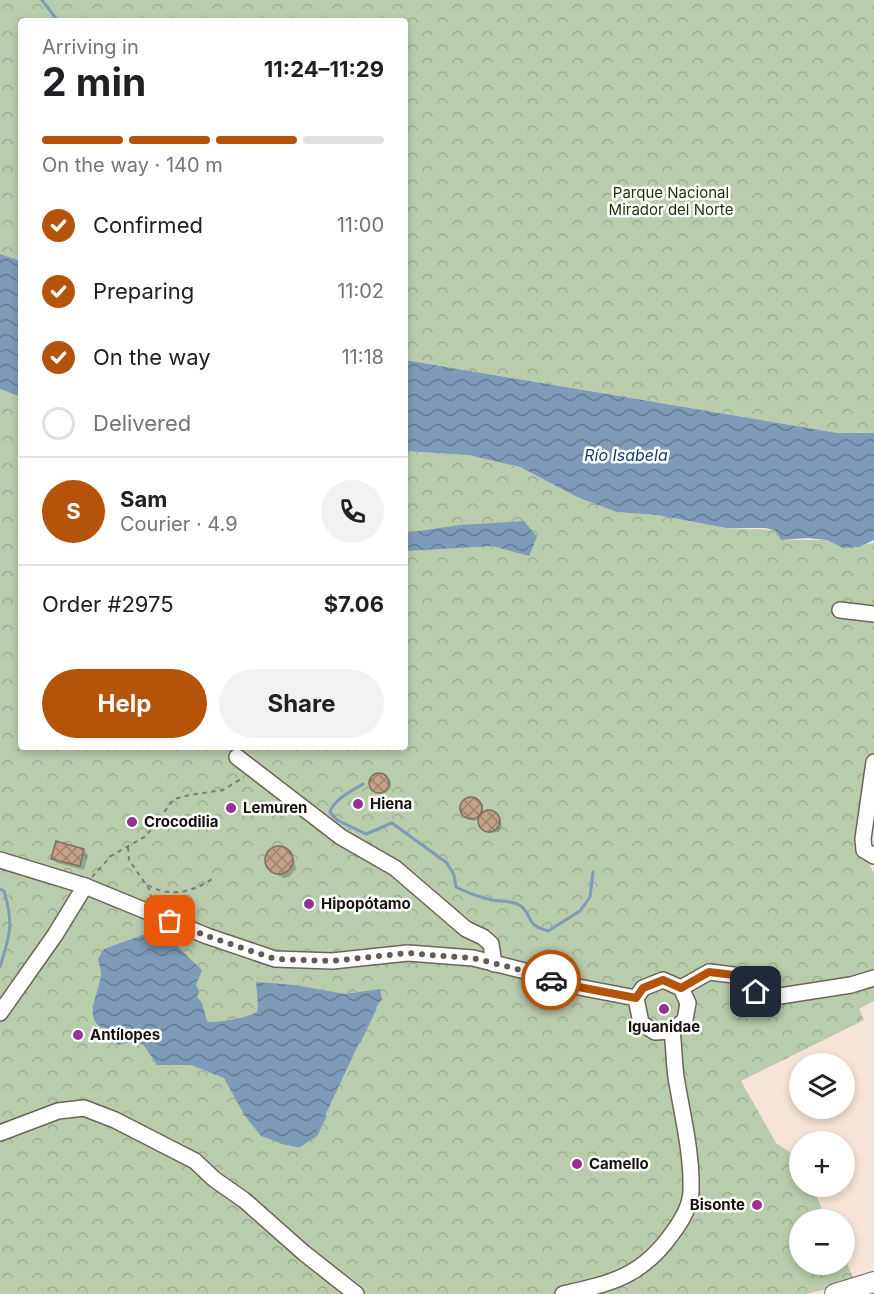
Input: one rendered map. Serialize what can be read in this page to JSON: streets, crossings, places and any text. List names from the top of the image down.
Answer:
{
  "water": ["Río Isabela"],
  "parks": ["Parque Nacional Mirador del Norte"],
  "places": [
    "Hiena",
    "Lemuren",
    "Crocodilia",
    "Hipopótamo",
    "Iguanidae",
    "Antílopes",
    "Camello",
    "Bisonte"
  ],
  "page": {
    "heading": ["2 min", "Arriving in", "11:24–11:29"],
    "panel": [
      "Sam",
      "Courier · 4.9",
      "Order #2975",
      "$7.06"
    ],
    "bar": "On the way · 140 m",
    "list": [
      ["Confirmed", "11:00"],
      ["Preparing", "11:02"],
      ["On the way", "11:18"],
      "Delivered"
    ],
    "round": "S",
    "buttons": ["Help", "Share"],
    "map_buttons": ["+", "−"]
  }
}
